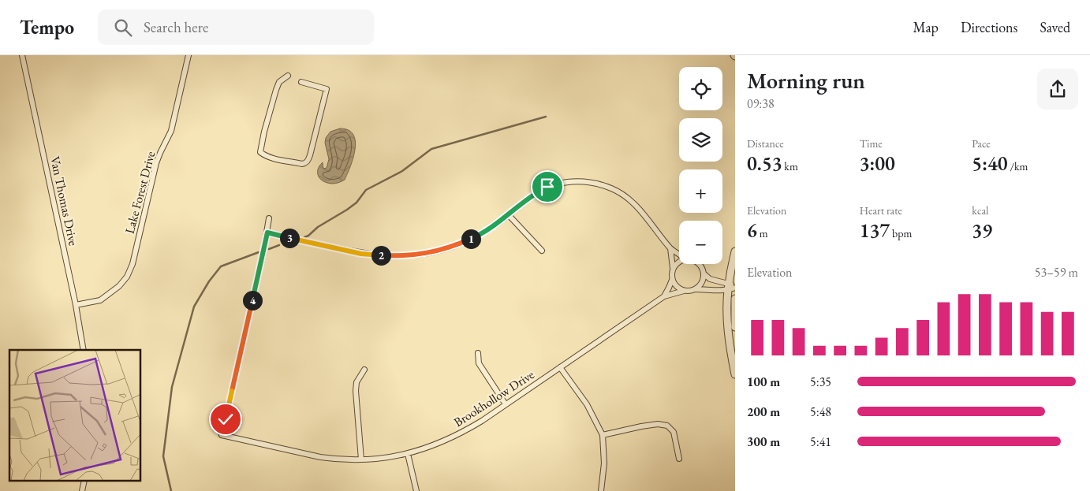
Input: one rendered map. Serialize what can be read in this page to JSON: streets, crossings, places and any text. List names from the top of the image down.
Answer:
{
  "streets": {
    "street": ["Lake Forest Drive", "Van Thomas Drive", "Brookhollow Drive"]
  },
  "crossings": [
    ["Lake Forest Drive", "Van Thomas Drive"]
  ],
  "page": {
    "header": "Tempo",
    "search": "Search here",
    "nav": ["Map", "Directions", "Saved"],
    "heading": ["Morning run", "09:38"],
    "map_buttons": ["+", "−"],
    "stats": [
      ["Distance", "0.53 km"],
      ["Time", "3:00"],
      ["Pace", "5:40 /km"],
      ["Elevation", "6 m"],
      ["Heart rate", "137 bpm"],
      ["kcal", "39"]
    ],
    "pins": [
      "3",
      "1",
      "2",
      "4"
    ],
    "chart": ["Elevation", "53–59 m"],
    "list": [
      {
        "name": "100 m",
        "note": "5:35"
      },
      {
        "name": "200 m",
        "note": "5:48"
      },
      {
        "name": "300 m",
        "note": "5:41"
      }
    ]
  }
}
